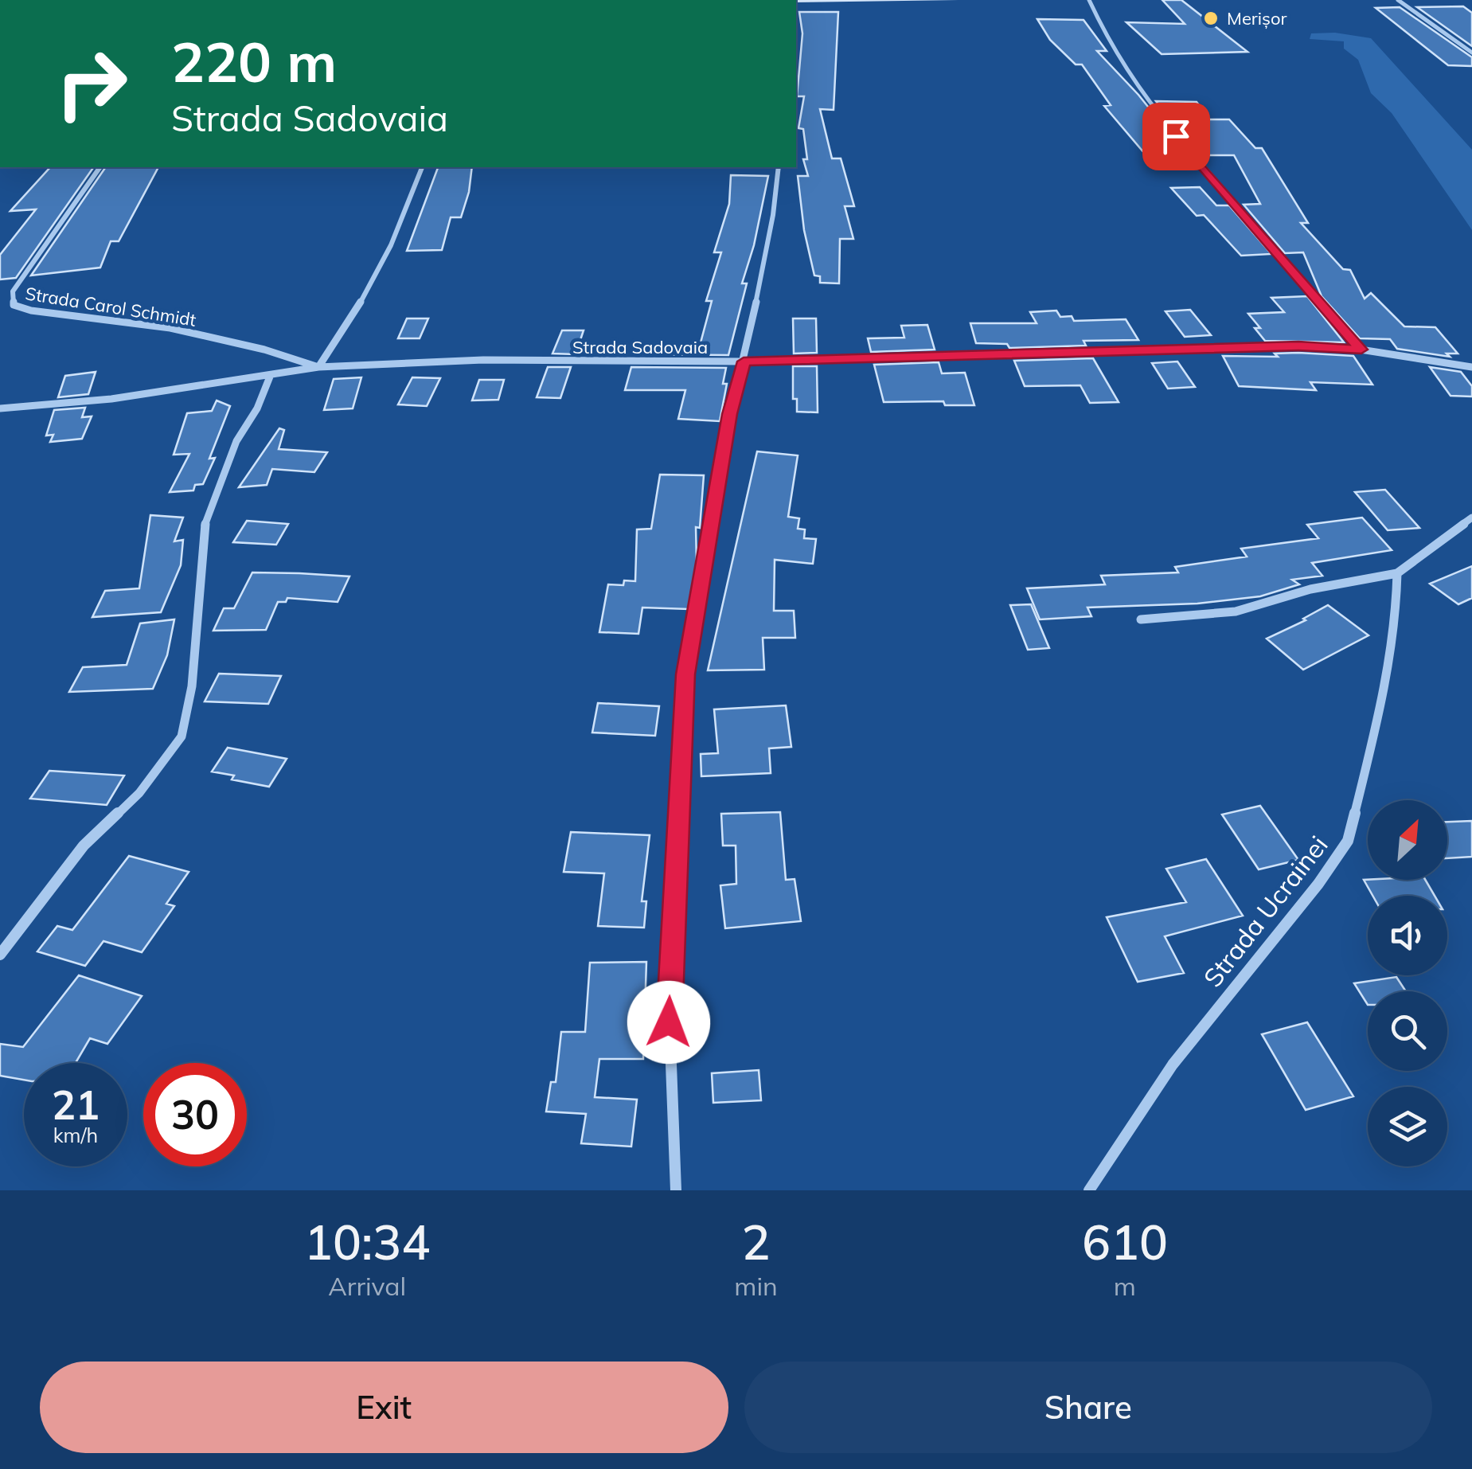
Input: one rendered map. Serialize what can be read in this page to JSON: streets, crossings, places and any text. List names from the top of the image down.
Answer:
{
  "streets": {
    "street": ["Strada Carol Schmidt", "Strada Sadovaia", "Strada Ucrainei"]
  },
  "crossings": [
    ["Strada Carol Schmidt", "Strada Sadovaia"]
  ],
  "places": ["Merișor"],
  "north": "top right",
  "page": {
    "turn": ["220 m", "Strada Sadovaia"],
    "speed": "21 km/h",
    "limit": "30",
    "eta": [
      "10:34",
      "Arrival",
      "2",
      "min",
      "610",
      "m"
    ],
    "buttons": ["Exit", "Share"]
  }
}
